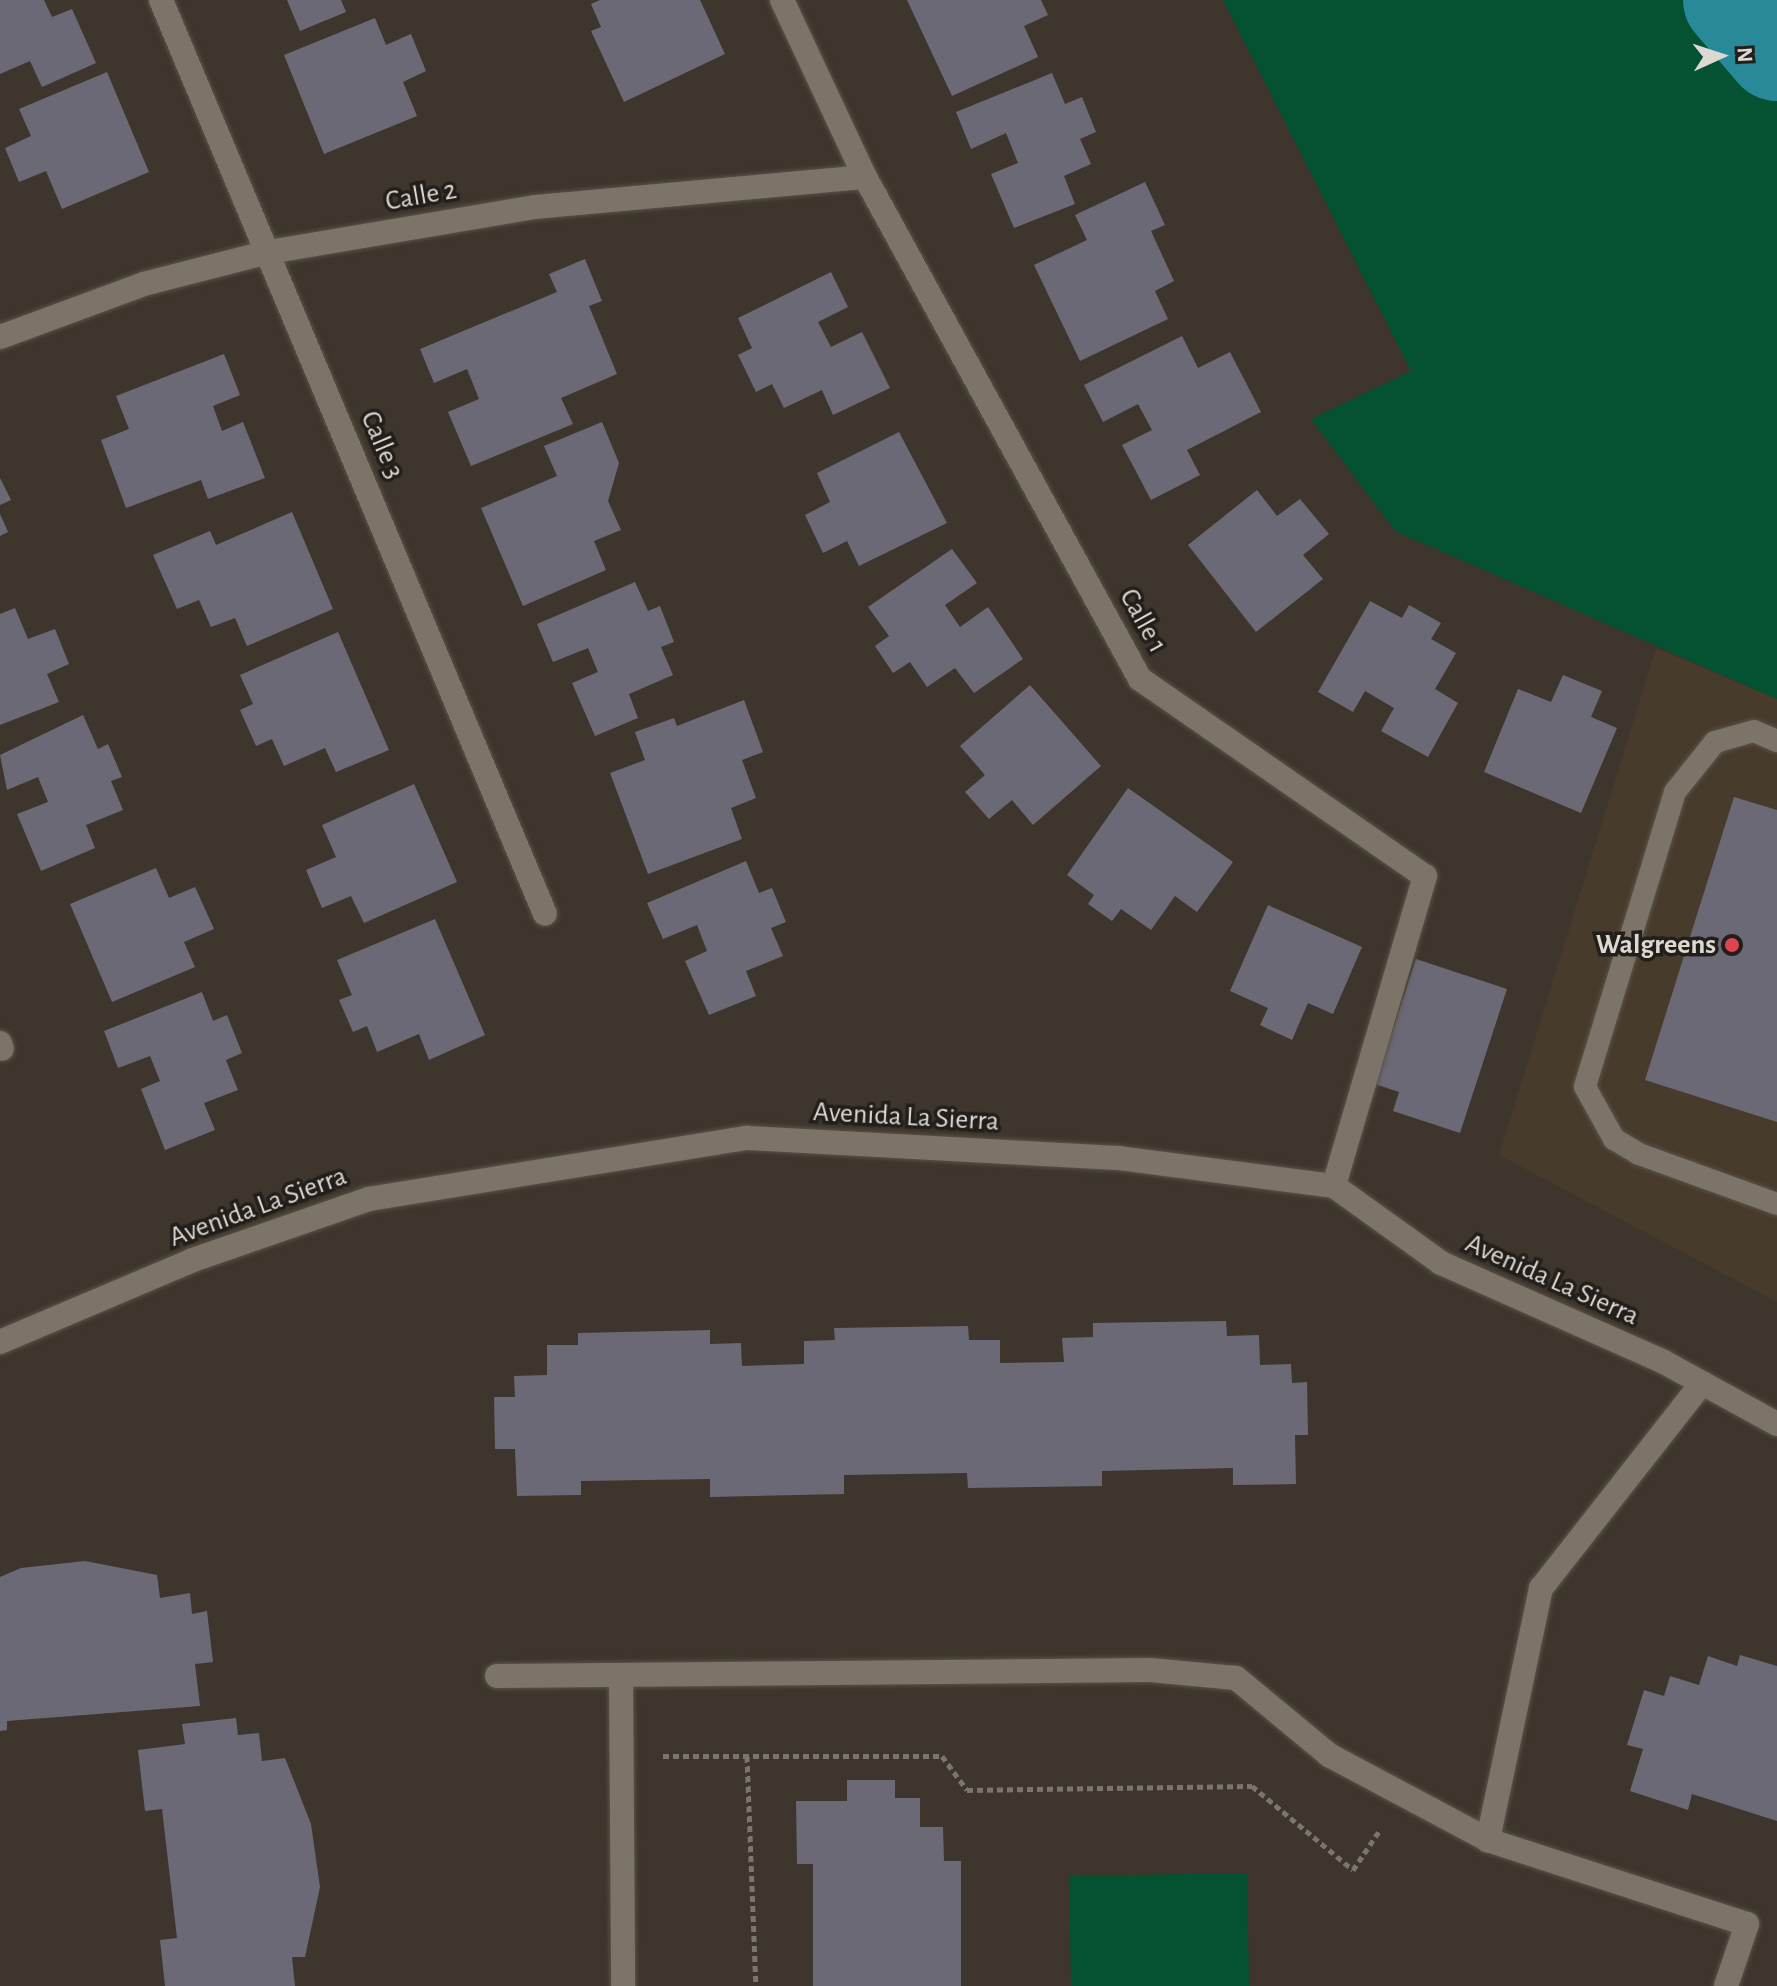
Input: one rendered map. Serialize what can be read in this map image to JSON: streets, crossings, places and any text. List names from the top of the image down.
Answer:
{
  "streets": {
    "street": [
      "Calle 2",
      "Calle 3",
      "Calle 1",
      "Avenida La Sierra"
    ]
  },
  "crossings": [
    ["Calle 2", "Calle 3"],
    ["Calle 2", "Calle 1"],
    ["Calle 1", "Avenida La Sierra"]
  ],
  "places": ["Walgreens"],
  "north": "right"
}
